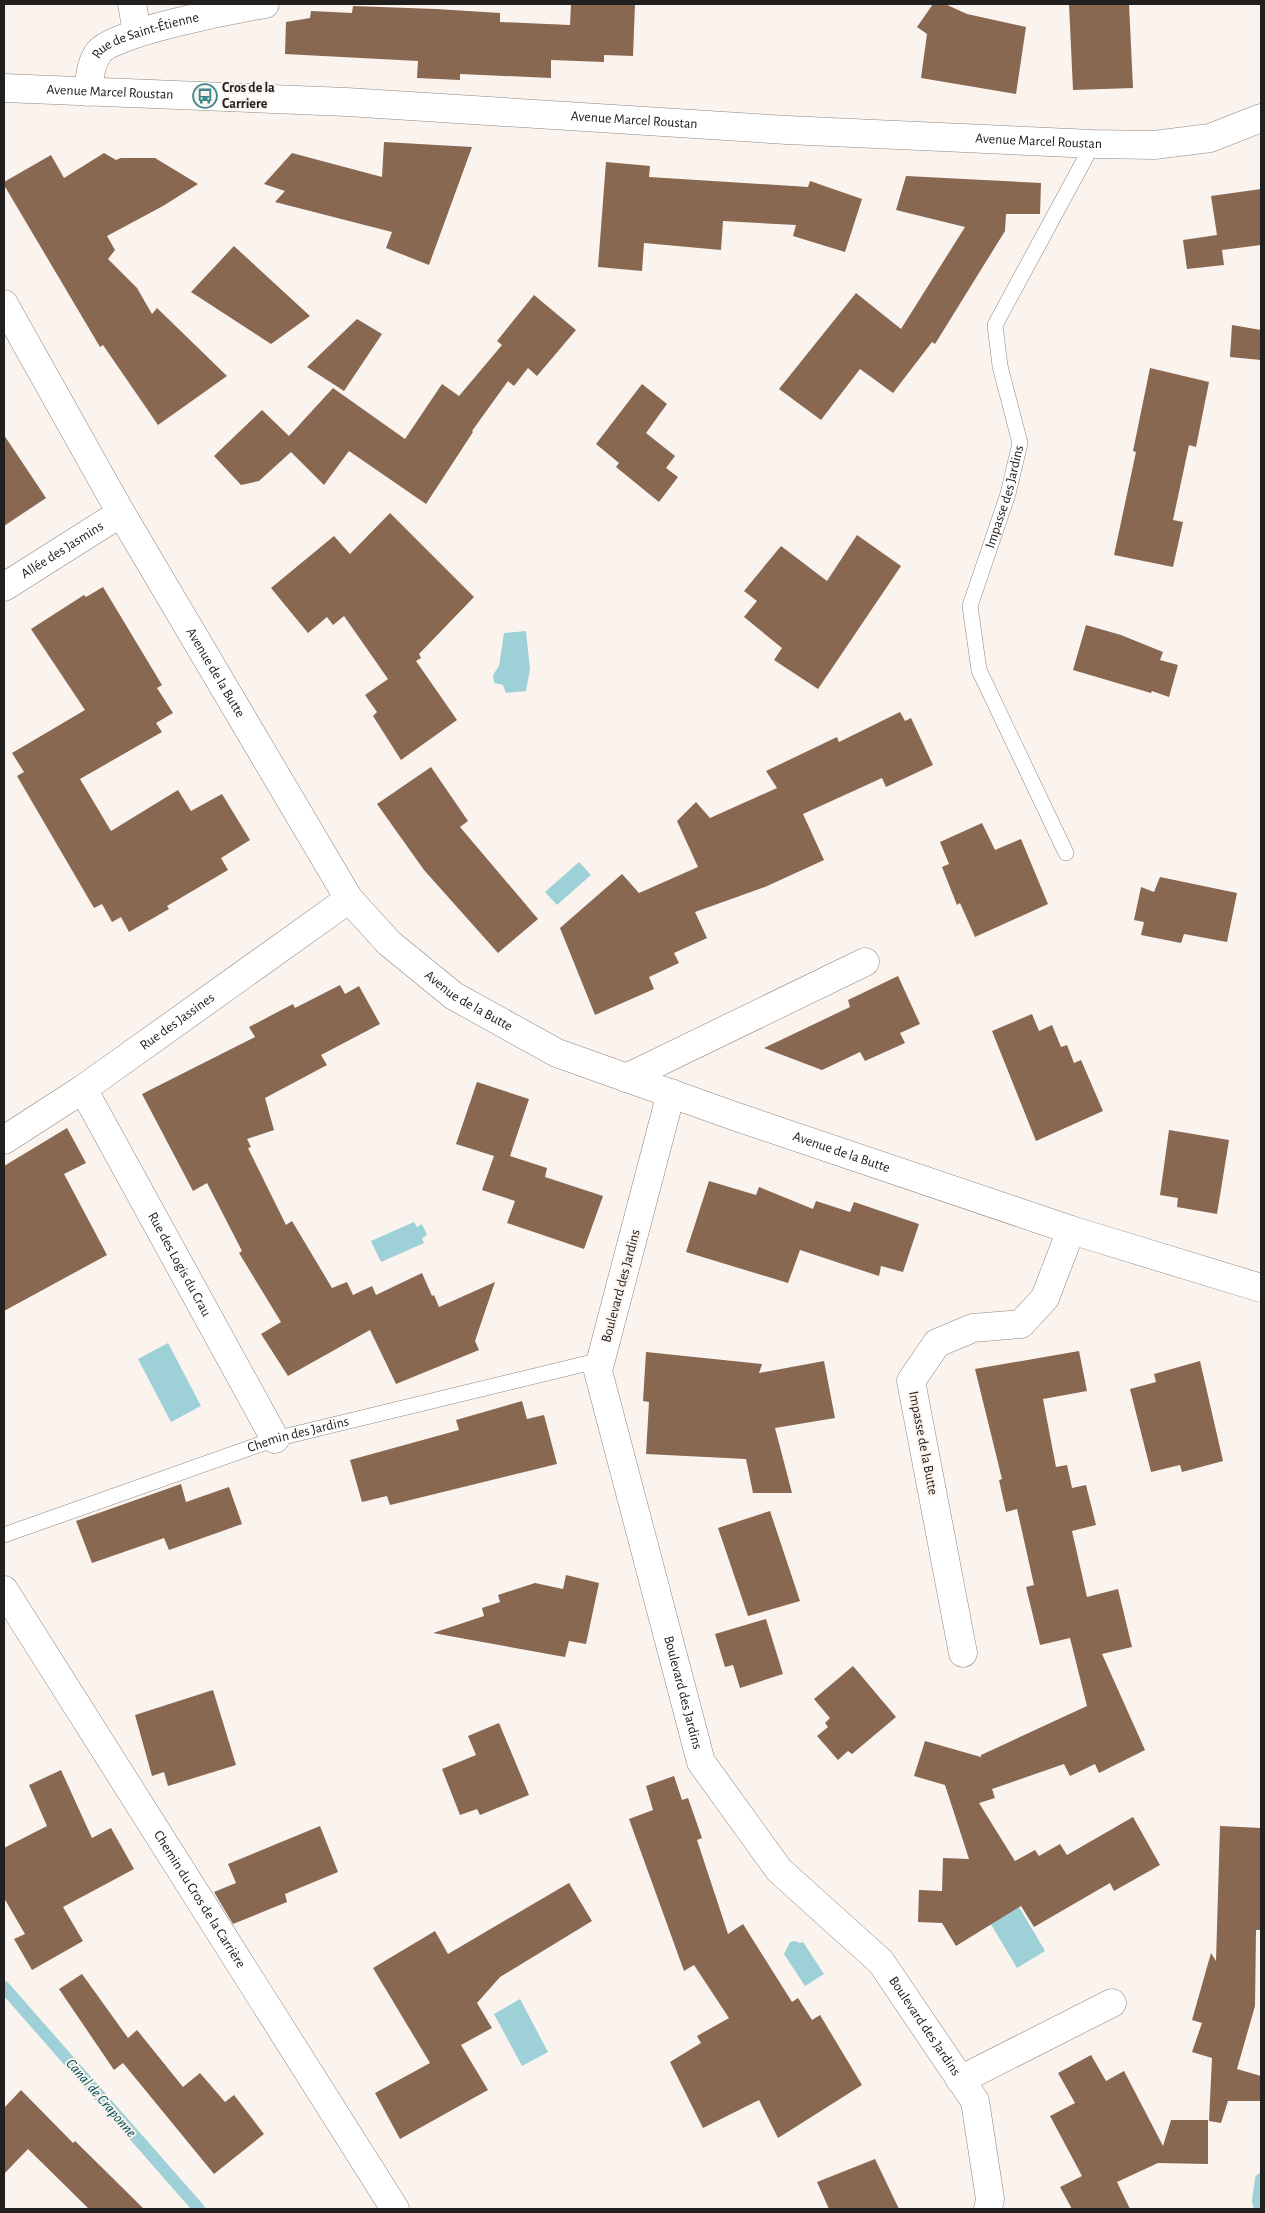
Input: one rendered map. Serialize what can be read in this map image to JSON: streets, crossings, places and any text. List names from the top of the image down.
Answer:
{
  "streets": {
    "street": [
      "Rue de Saint-Étienne",
      "Avenue Marcel Roustan",
      "Allée des Jasmins",
      "Avenue de la Butte",
      "Rue des Jassines",
      "Rue des Logis du Crau",
      "Boulevard des Jardins",
      "Impasse de la Butte",
      "Chemin du Cros de la Carrière"
    ],
    "lane": ["Impasse des Jardins", "Chemin des Jardins"]
  },
  "crossings": [
    ["Rue de Saint-Étienne", "Avenue Marcel Roustan"],
    ["Avenue Marcel Roustan", "Impasse des Jardins"],
    ["Allée des Jasmins", "Avenue de la Butte"],
    ["Avenue de la Butte", "Rue des Jassines"],
    ["Avenue de la Butte", "Boulevard des Jardins"],
    ["Avenue de la Butte", "Impasse de la Butte"],
    ["Rue des Jassines", "Rue des Logis du Crau"],
    ["Rue des Logis du Crau", "Chemin des Jardins"],
    ["Boulevard des Jardins", "Chemin des Jardins"]
  ],
  "water": ["Canal de Craponne"],
  "places": {
    "bus stop": ["Cros de la Carriere"]
  }
}
